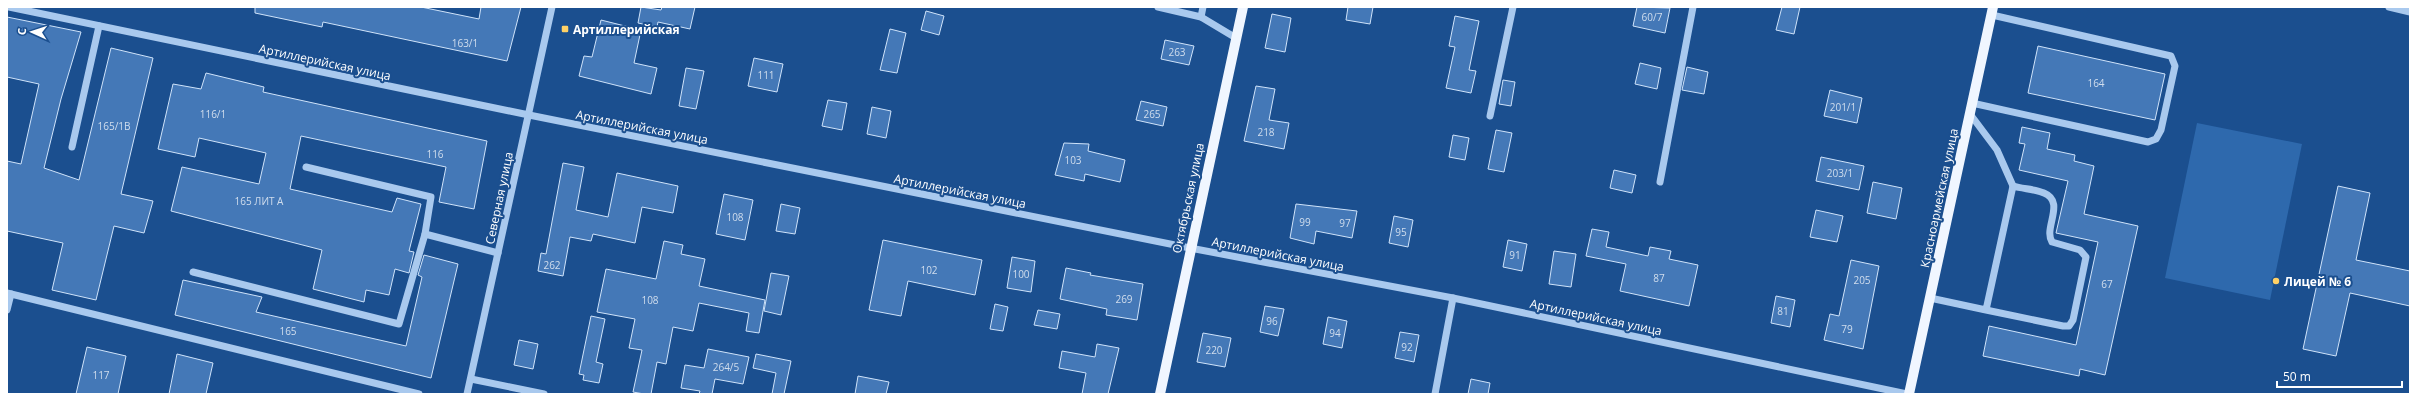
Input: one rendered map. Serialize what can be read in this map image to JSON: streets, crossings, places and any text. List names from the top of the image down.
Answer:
{
  "streets": {
    "main road": ["Октябрьская улица", "Красноармейская улица"],
    "street": ["Артиллерийская улица", "Северная улица"]
  },
  "crossings": [
    ["Артиллерийская улица", "Северная улица"],
    ["Артиллерийская улица", "Октябрьская улица"],
    ["Артиллерийская улица", "Красноармейская улица"]
  ],
  "places": {
    "transit": ["Артиллерийская"],
    "other": ["Лицей № 6"]
  },
  "house_numbers": [
    "60/7",
    "163/1",
    "263",
    "111",
    "164",
    "201/1",
    "116/1",
    "265",
    "165/1В",
    "218",
    "116",
    "103",
    "203/1",
    "165 ЛИТ А",
    "108",
    "99",
    "97",
    "95",
    "91",
    "262",
    "102",
    "100",
    "87",
    "205",
    "67",
    "269",
    "108",
    "81",
    "96",
    "79",
    "165",
    "94",
    "92",
    "220",
    "264/5",
    "117"
  ],
  "scale_bar": "50 m",
  "north": "left"
}
